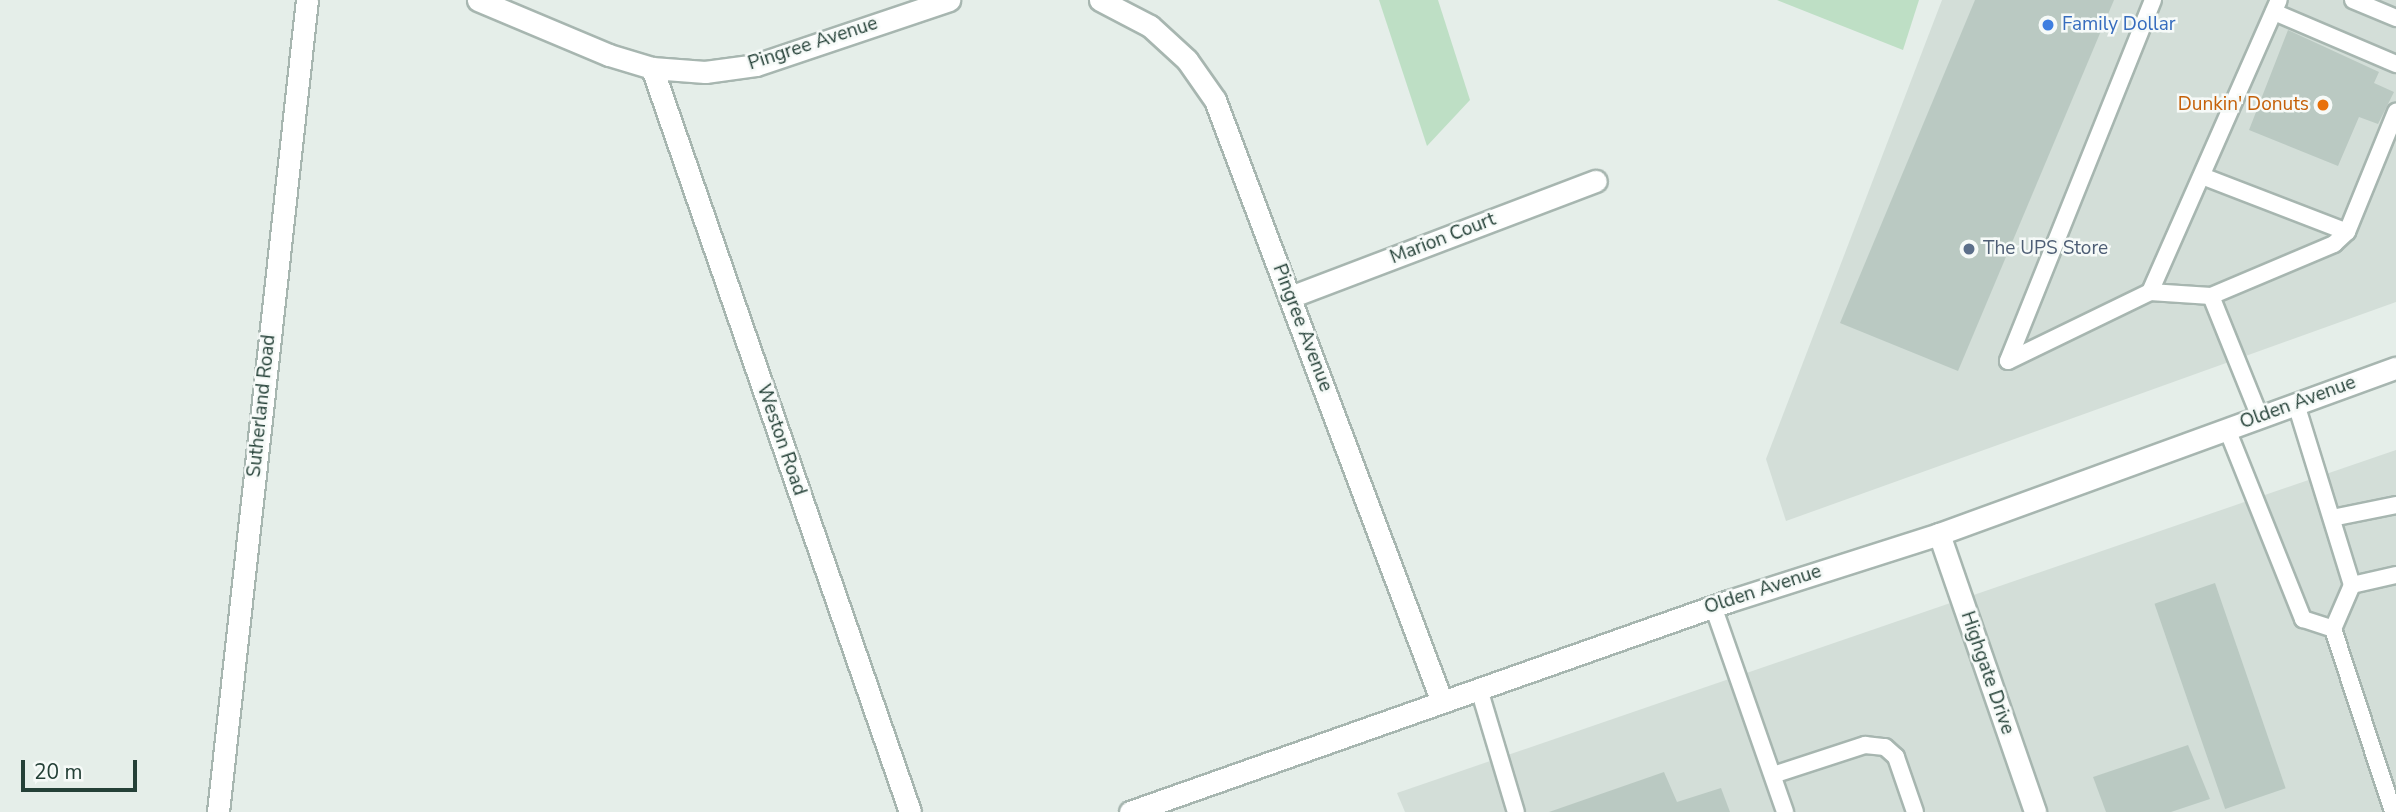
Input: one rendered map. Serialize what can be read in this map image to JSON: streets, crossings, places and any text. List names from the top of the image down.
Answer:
{
  "streets": {
    "street": [
      "Pingree Avenue",
      "Marion Court",
      "Olden Avenue",
      "Sutherland Road",
      "Weston Road",
      "Highgate Drive"
    ]
  },
  "crossings": [
    ["Pingree Avenue", "Marion Court"],
    ["Pingree Avenue", "Olden Avenue"],
    ["Pingree Avenue", "Weston Road"],
    ["Olden Avenue", "Highgate Drive"]
  ],
  "places": ["Family Dollar", "Dunkin' Donuts", "The UPS Store"],
  "scale_bar": "20 m"
}
